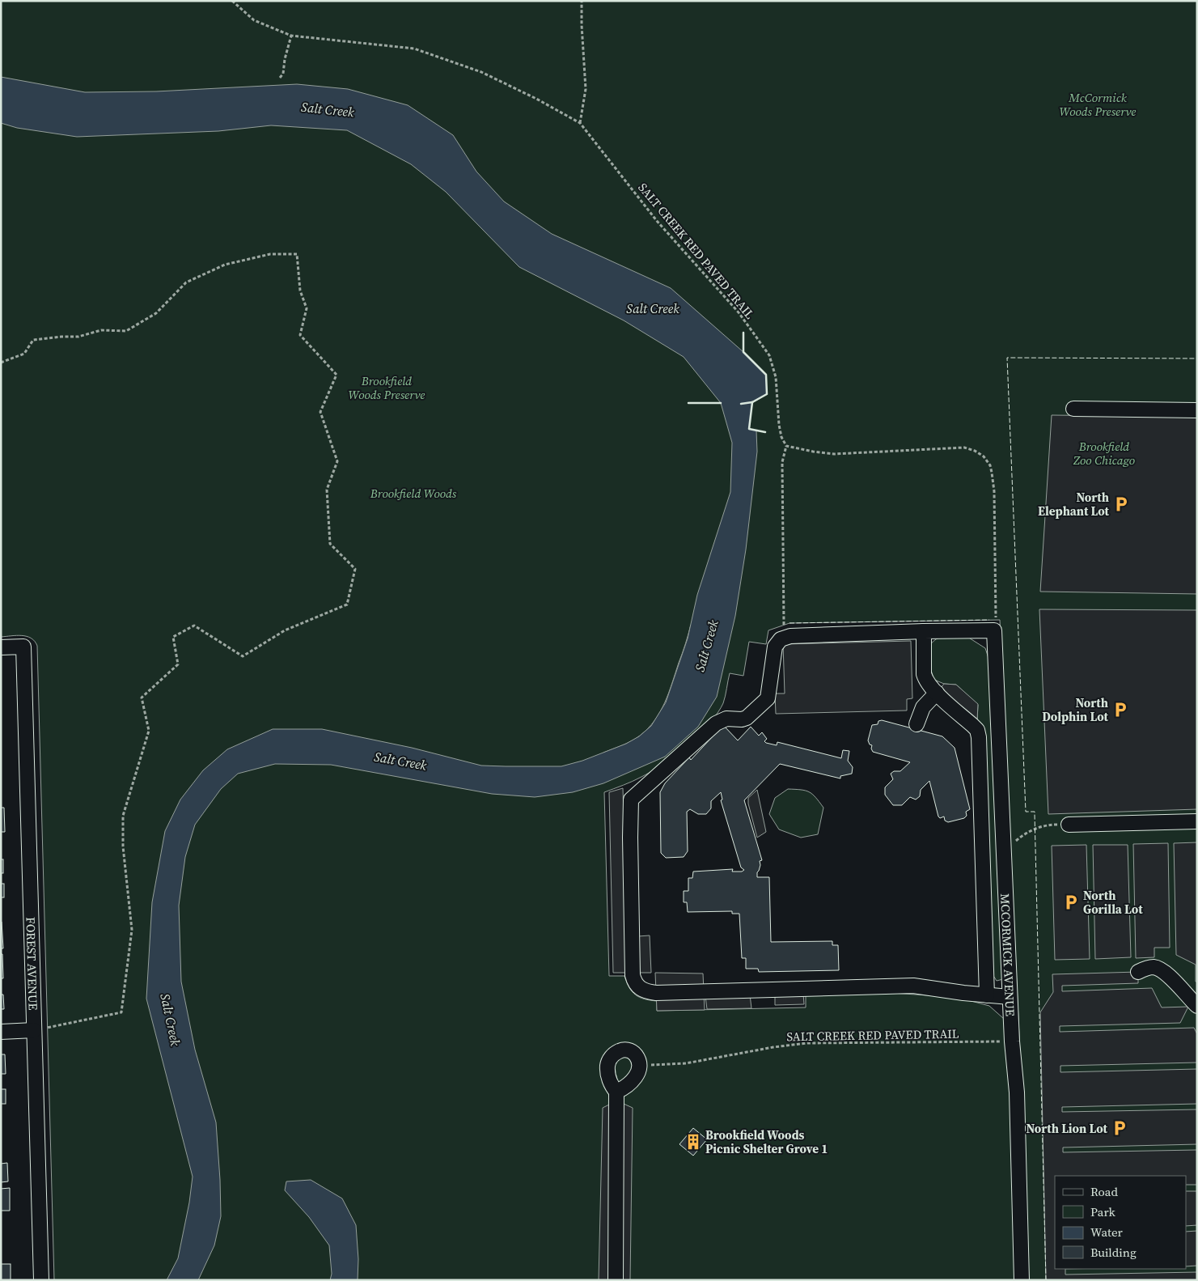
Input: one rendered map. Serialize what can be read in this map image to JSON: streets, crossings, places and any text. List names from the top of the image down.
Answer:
{
  "streets": {
    "street": ["MCCORMICK AVENUE", "FOREST AVENUE"],
    "path": ["SALT CREEK RED PAVED TRAIL"]
  },
  "crossings": [
    ["SALT CREEK RED PAVED TRAIL", "MCCORMICK AVENUE"]
  ],
  "water": ["Salt Creek"],
  "parks": [
    "McCormick Woods Preserve",
    "Brookfield Woods Preserve",
    "Brookfield Zoo Chicago",
    "Brookfield Woods"
  ],
  "places": {
    "parking": [
      "North Elephant Lot",
      "North Dolphin Lot",
      "North Gorilla Lot",
      "North Lion Lot"
    ],
    "building": ["Brookfield Woods Picnic Shelter Grove 1"]
  },
  "legend": [
    "Road",
    "Park",
    "Water",
    "Building"
  ]
}
